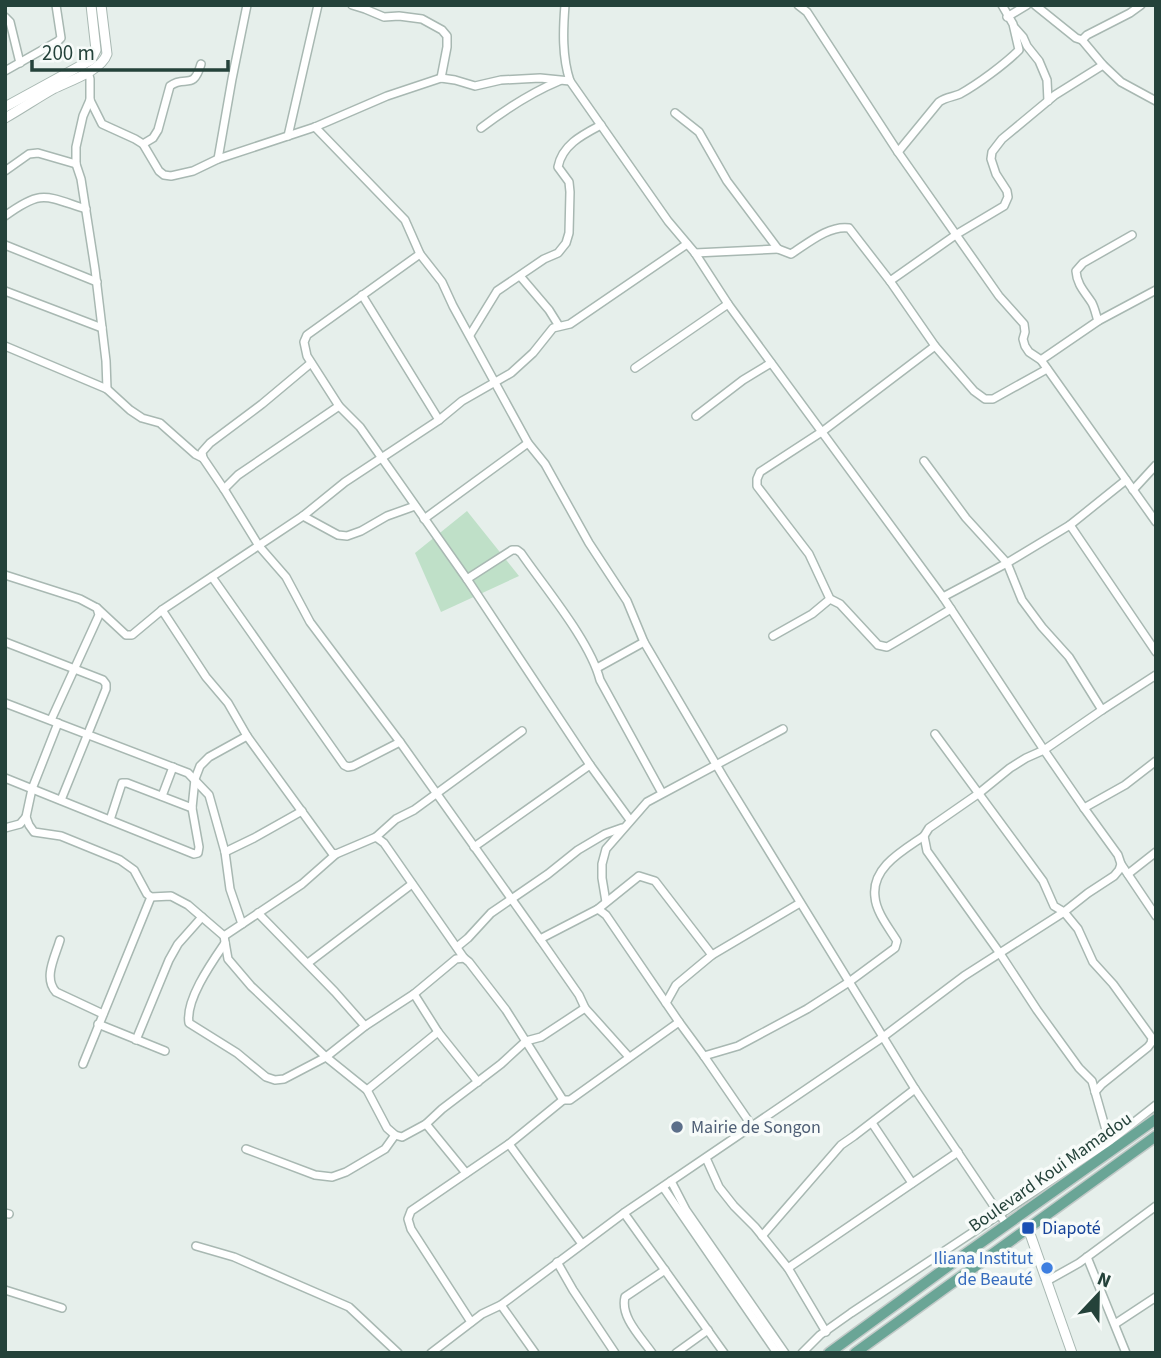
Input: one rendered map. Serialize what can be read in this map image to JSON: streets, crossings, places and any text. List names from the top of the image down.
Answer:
{
  "streets": {
    "main road": ["Boulevard Koui Mamadou"]
  },
  "places": {
    "other": ["Mairie de Songon", "Iliana Institut de Beauté"],
    "transit": ["Diapoté"]
  },
  "scale_bar": "200 m",
  "north": "top"
}
